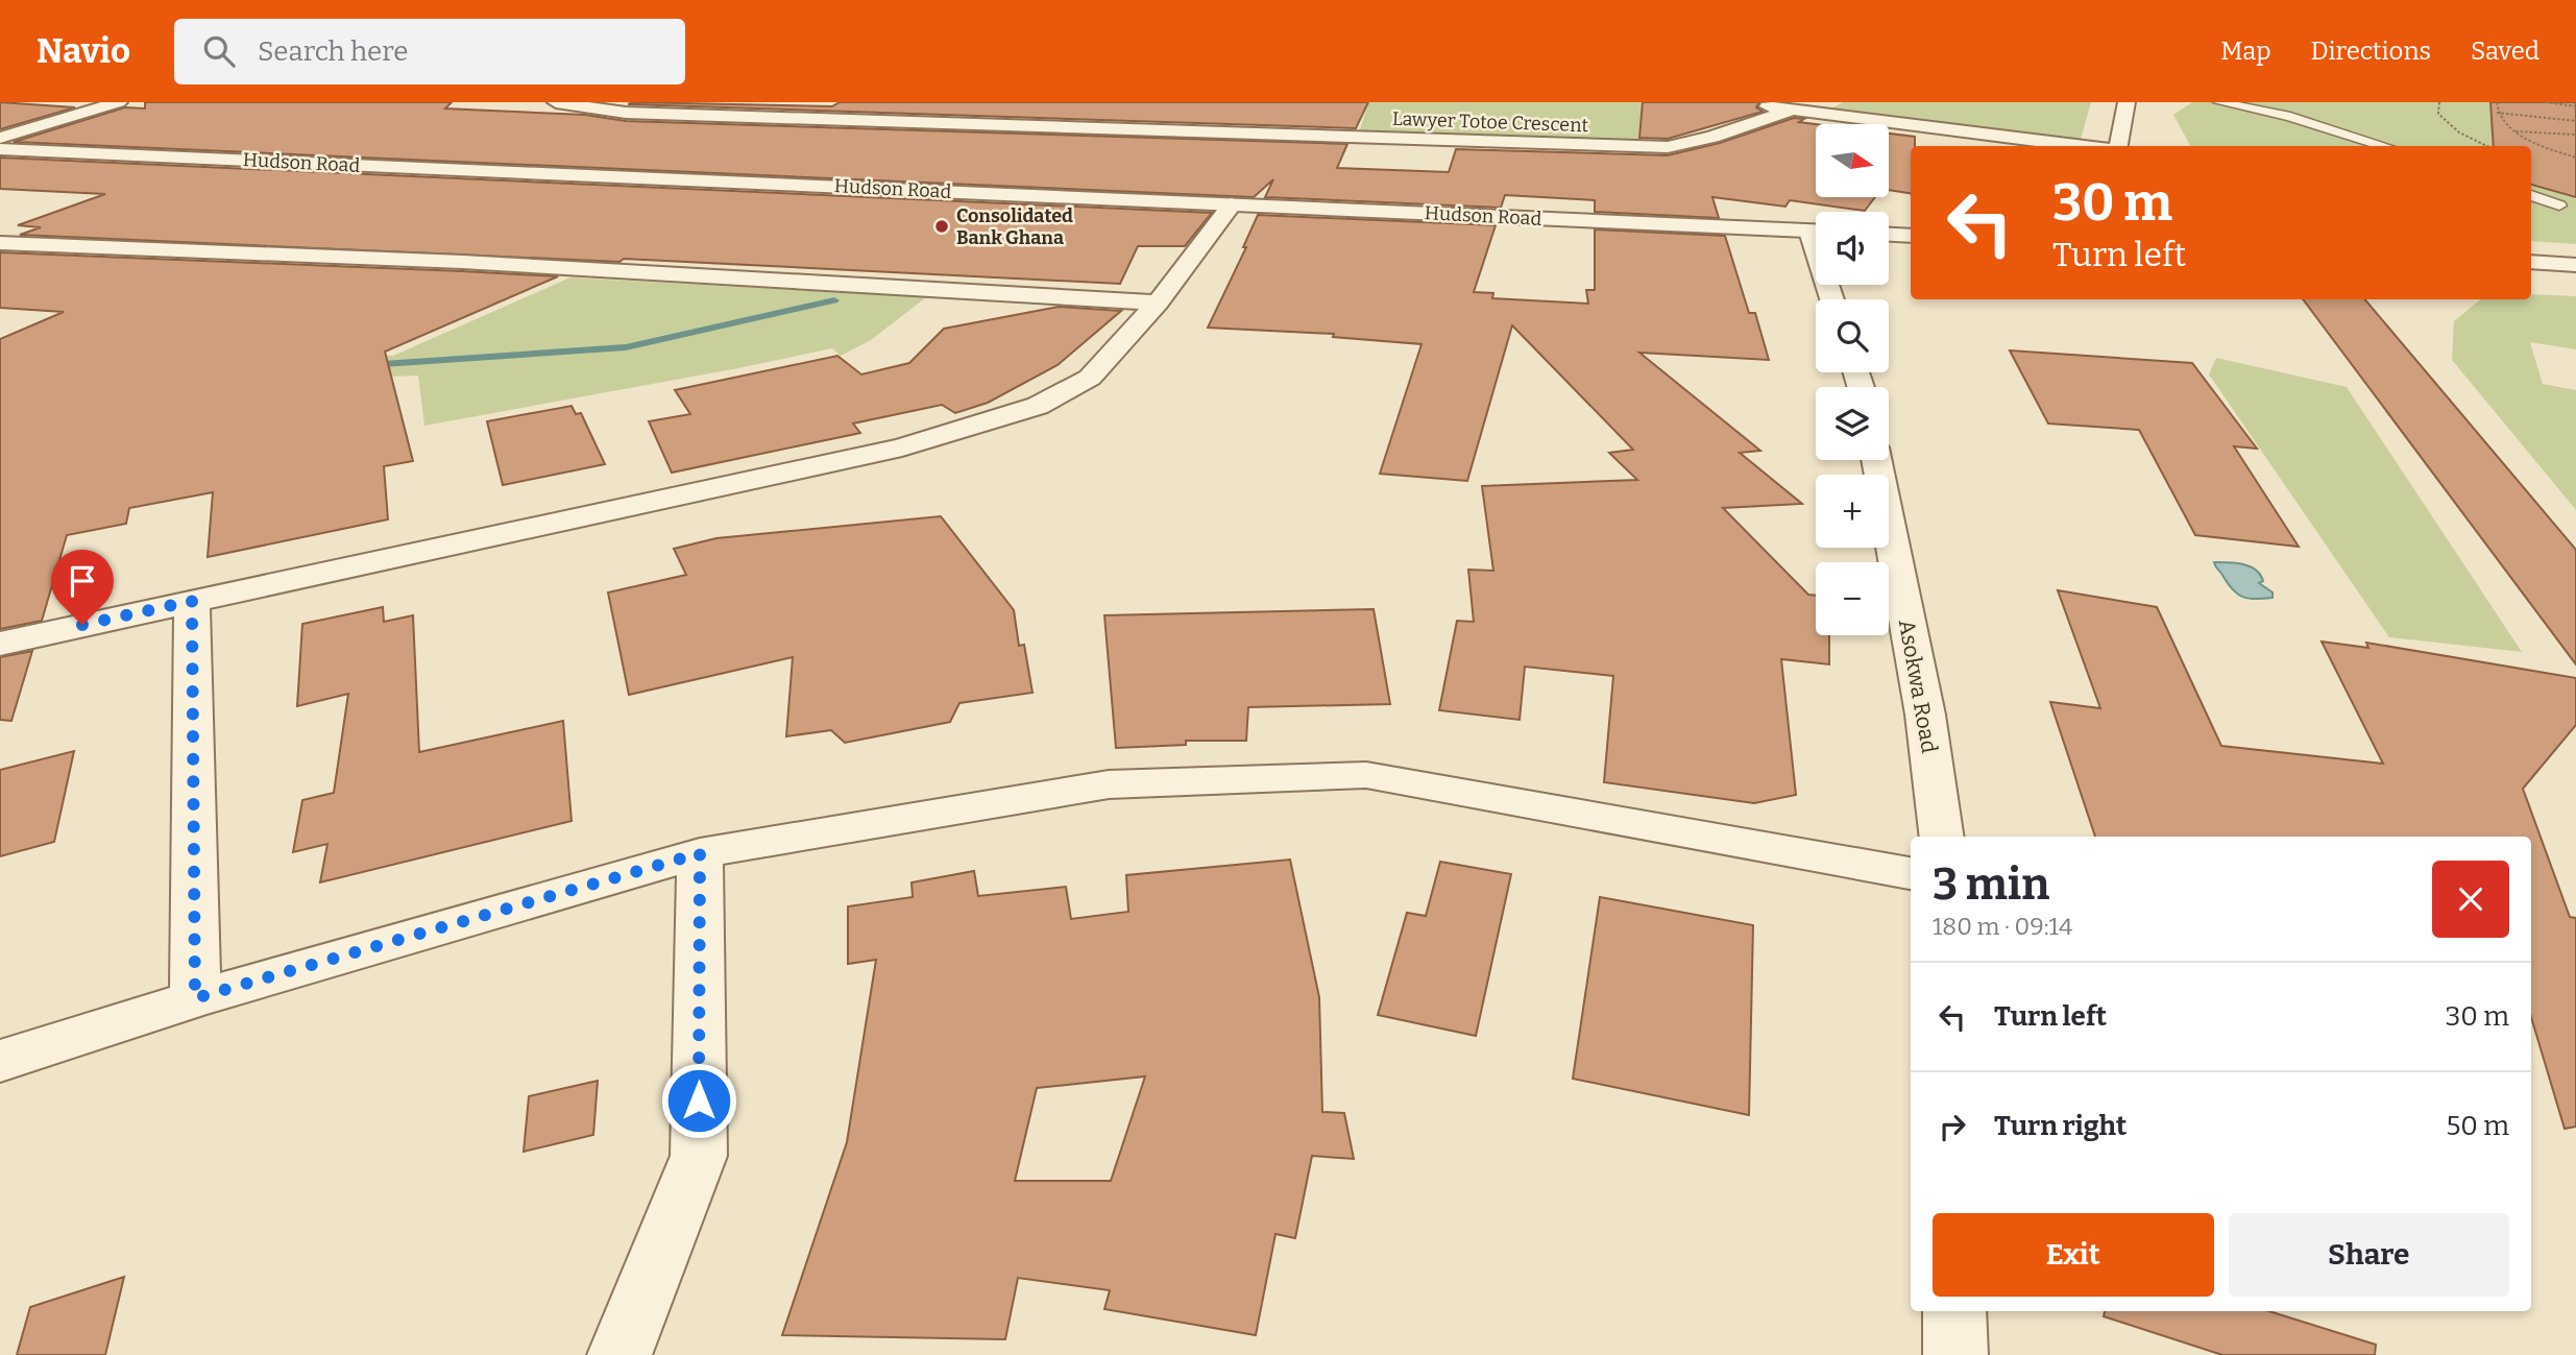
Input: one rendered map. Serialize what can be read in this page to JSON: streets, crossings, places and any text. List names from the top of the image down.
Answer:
{
  "streets": {
    "street": ["Lawyer Totoe Crescent", "Hudson Road", "Asokwa Road"]
  },
  "places": ["Consolidated Bank Ghana"],
  "north": "right",
  "page": {
    "header": "Navio",
    "search": "Search here",
    "nav": ["Map", "Directions", "Saved"],
    "map_buttons": ["+", "−"],
    "turn": ["30 m", "Turn left"],
    "heading": ["3 min", "180 m · 09:14"],
    "list": [
      {
        "name": "Turn left",
        "value": "30 m"
      },
      {
        "name": "Turn right",
        "value": "50 m"
      }
    ],
    "buttons": ["Exit", "Share"]
  }
}
